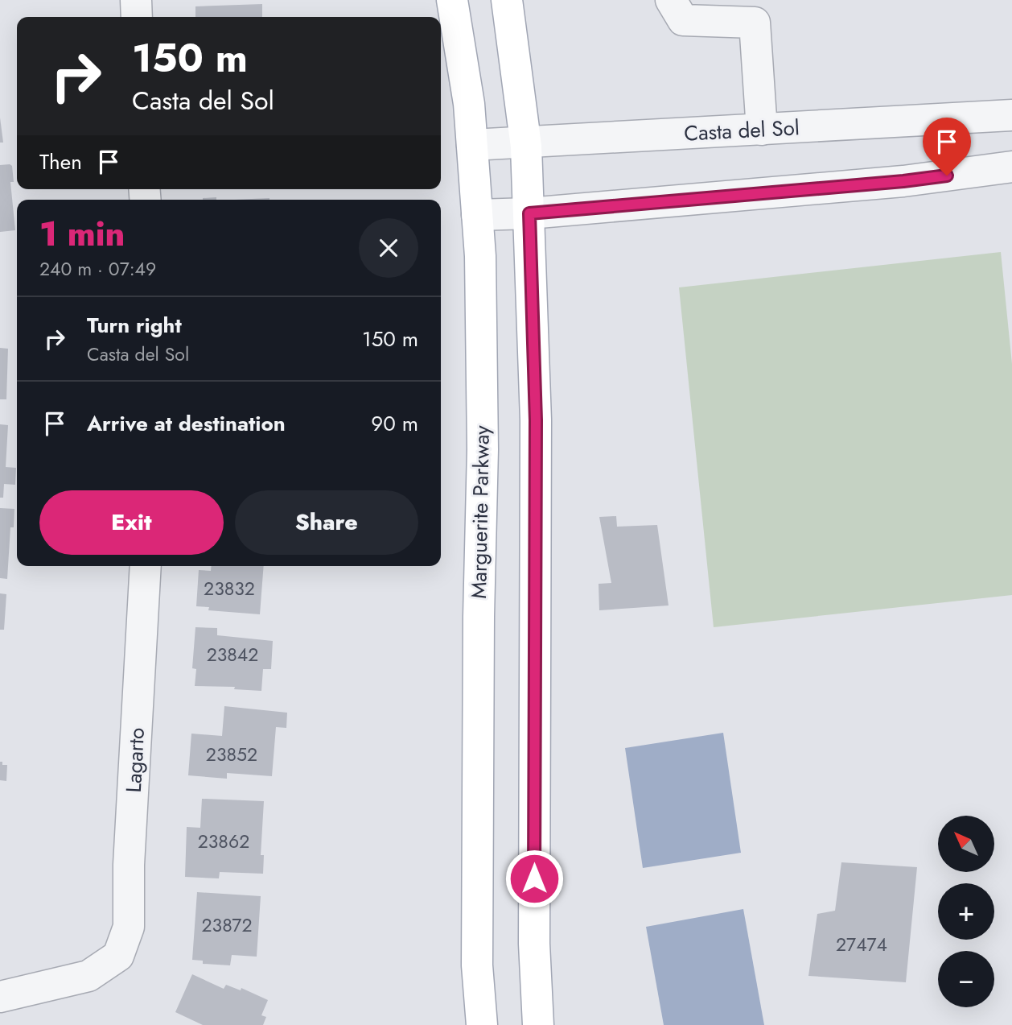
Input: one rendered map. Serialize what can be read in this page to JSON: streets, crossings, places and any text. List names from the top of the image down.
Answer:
{
  "streets": {
    "main road": ["Marguerite Parkway"],
    "street": ["Casta del Sol", "Lagarto"]
  },
  "crossings": [
    ["Casta del Sol", "Marguerite Parkway"]
  ],
  "house_numbers": [
    "23832",
    "23842",
    "23852",
    "23862",
    "23872",
    "27474"
  ],
  "north": "top left",
  "page": {
    "turn": ["150 m", "Casta del Sol"],
    "then": "Then",
    "heading": ["1 min", "240 m · 07:49"],
    "list": [
      {
        "name": "Turn right",
        "note": "Casta del Sol",
        "value": "150 m"
      },
      {
        "name": "Arrive at destination",
        "value": "90 m"
      }
    ],
    "buttons": ["Exit", "Share"],
    "map_buttons": ["+", "−"]
  }
}
